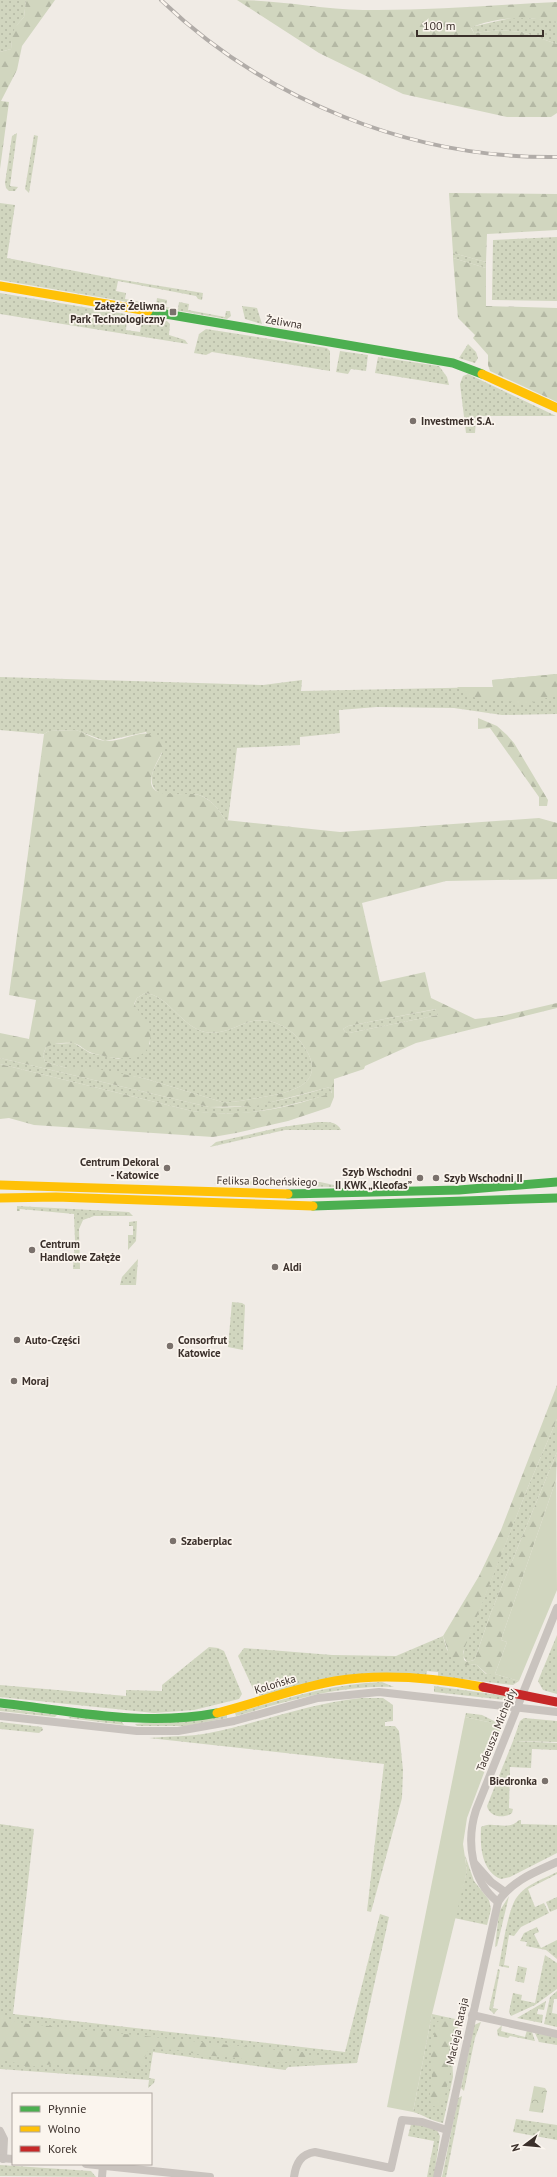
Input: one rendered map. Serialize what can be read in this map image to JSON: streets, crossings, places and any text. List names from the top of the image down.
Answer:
{
  "streets": {
    "street": [
      "Żeliwna",
      "Feliksa Bocheńskiego",
      "Kolońska",
      "Tadeusza Michejdy",
      "Macieja Rataja"
    ]
  },
  "crossings": [
    ["Kolońska", "Tadeusza Michejdy"],
    ["Tadeusza Michejdy", "Macieja Rataja"]
  ],
  "places": {
    "transit": ["Załęże Żeliwna Park Technologiczny"],
    "other": [
      "Investment S.A.",
      "Centrum Dekoral - Katowice",
      "Szyb Wschodni II KWK „Kleofas”",
      "Szyb Wschodni II",
      "Centrum Handlowe Załęże",
      "Aldi",
      "Auto-Części",
      "Consorfrut Katowice",
      "Moraj",
      "Szaberplac",
      "Biedronka"
    ]
  },
  "legend": ["Płynnie", "Wolno", "Korek"],
  "scale_bar": "100 m",
  "north": "left"
}
